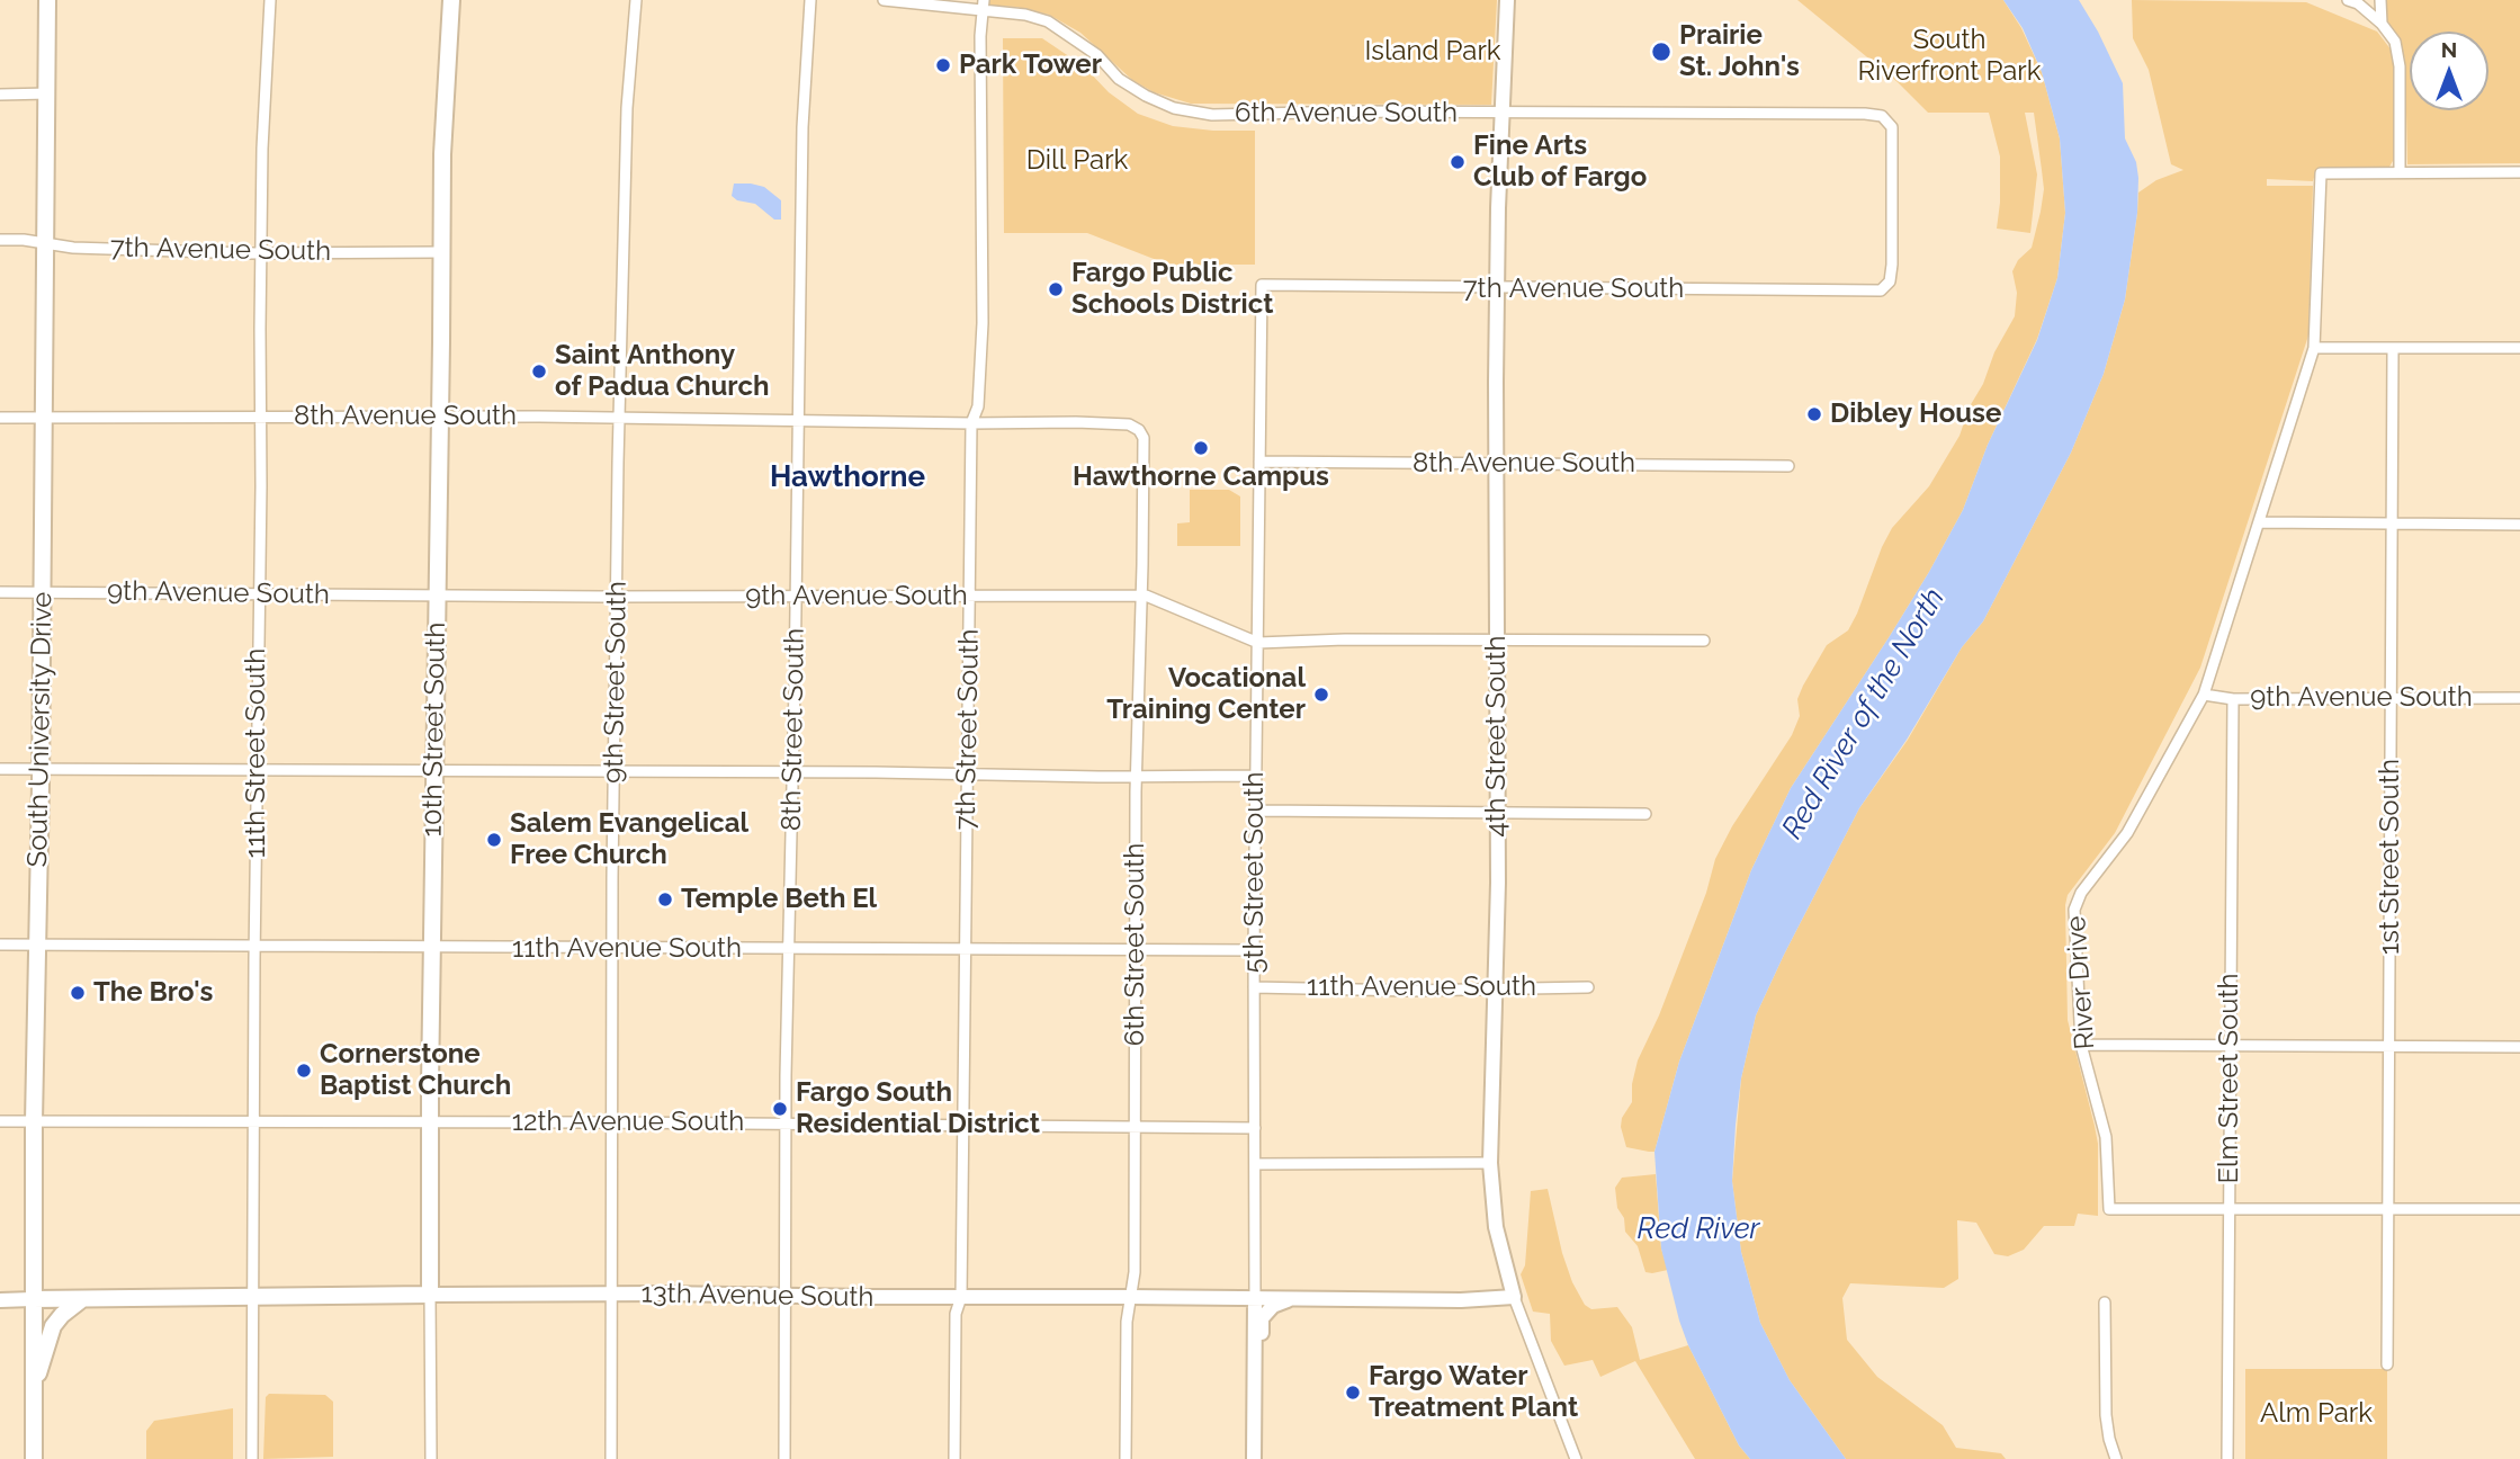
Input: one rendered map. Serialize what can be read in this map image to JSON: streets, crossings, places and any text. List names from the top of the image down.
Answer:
{
  "streets": {
    "main road": ["South University Drive", "10th Street South", "13th Avenue South"],
    "street": [
      "6th Avenue South",
      "7th Avenue South",
      "8th Avenue South",
      "9th Avenue South",
      "9th Street South",
      "8th Street South",
      "7th Street South",
      "4th Street South",
      "11th Street South",
      "1st Street South",
      "5th Street South",
      "6th Street South",
      "11th Avenue South",
      "River Drive",
      "Elm Street South",
      "12th Avenue South"
    ]
  },
  "crossings": [
    ["6th Avenue South", "7th Avenue South"],
    ["6th Avenue South", "7th Street South"],
    ["6th Avenue South", "4th Street South"],
    ["7th Avenue South", "South University Drive"],
    ["7th Avenue South", "10th Street South"],
    ["7th Avenue South", "4th Street South"],
    ["7th Avenue South", "11th Street South"],
    ["7th Avenue South", "5th Street South"],
    ["8th Avenue South", "9th Street South"],
    ["8th Avenue South", "South University Drive"],
    ["8th Avenue South", "10th Street South"],
    ["8th Avenue South", "8th Street South"],
    ["8th Avenue South", "7th Street South"],
    ["8th Avenue South", "4th Street South"],
    ["8th Avenue South", "11th Street South"],
    ["8th Avenue South", "5th Street South"],
    ["8th Avenue South", "6th Street South"],
    ["9th Avenue South", "9th Street South"],
    ["9th Avenue South", "South University Drive"],
    ["9th Avenue South", "10th Street South"],
    ["9th Avenue South", "8th Street South"],
    ["9th Avenue South", "7th Street South"],
    ["9th Avenue South", "4th Street South"],
    ["9th Avenue South", "11th Street South"],
    ["9th Avenue South", "1st Street South"],
    ["9th Avenue South", "5th Street South"],
    ["9th Avenue South", "6th Street South"],
    ["9th Avenue South", "River Drive"],
    ["9th Avenue South", "Elm Street South"],
    ["9th Street South", "11th Avenue South"],
    ["9th Street South", "12th Avenue South"],
    ["9th Street South", "13th Avenue South"],
    ["South University Drive", "11th Avenue South"],
    ["South University Drive", "12th Avenue South"],
    ["South University Drive", "13th Avenue South"],
    ["10th Street South", "11th Avenue South"],
    ["10th Street South", "12th Avenue South"],
    ["10th Street South", "13th Avenue South"],
    ["8th Street South", "11th Avenue South"],
    ["8th Street South", "12th Avenue South"],
    ["8th Street South", "13th Avenue South"],
    ["7th Street South", "11th Avenue South"],
    ["7th Street South", "12th Avenue South"],
    ["7th Street South", "13th Avenue South"],
    ["4th Street South", "11th Avenue South"],
    ["4th Street South", "13th Avenue South"],
    ["11th Street South", "11th Avenue South"],
    ["11th Street South", "12th Avenue South"],
    ["11th Street South", "13th Avenue South"],
    ["5th Street South", "11th Avenue South"],
    ["5th Street South", "12th Avenue South"],
    ["5th Street South", "13th Avenue South"],
    ["6th Street South", "11th Avenue South"],
    ["6th Street South", "12th Avenue South"],
    ["6th Street South", "13th Avenue South"],
    ["River Drive", "Elm Street South"]
  ],
  "districts": ["Hawthorne"],
  "water": ["Red River of the North", "Red River"],
  "parks": [
    "South Riverfront Park",
    "Island Park",
    "Dill Park",
    "Alm Park"
  ],
  "places": [
    "Prairie St. John's",
    "Park Tower",
    "Fine Arts Club of Fargo",
    "Fargo Public Schools District",
    "Saint Anthony of Padua Church",
    "Dibley House",
    "Hawthorne Campus",
    "Vocational Training Center",
    "Salem Evangelical Free Church",
    "Temple Beth El",
    "The Bro's",
    "Cornerstone Baptist Church",
    "Fargo South Residential District",
    "Fargo Water Treatment Plant"
  ],
  "north": "top"
}
